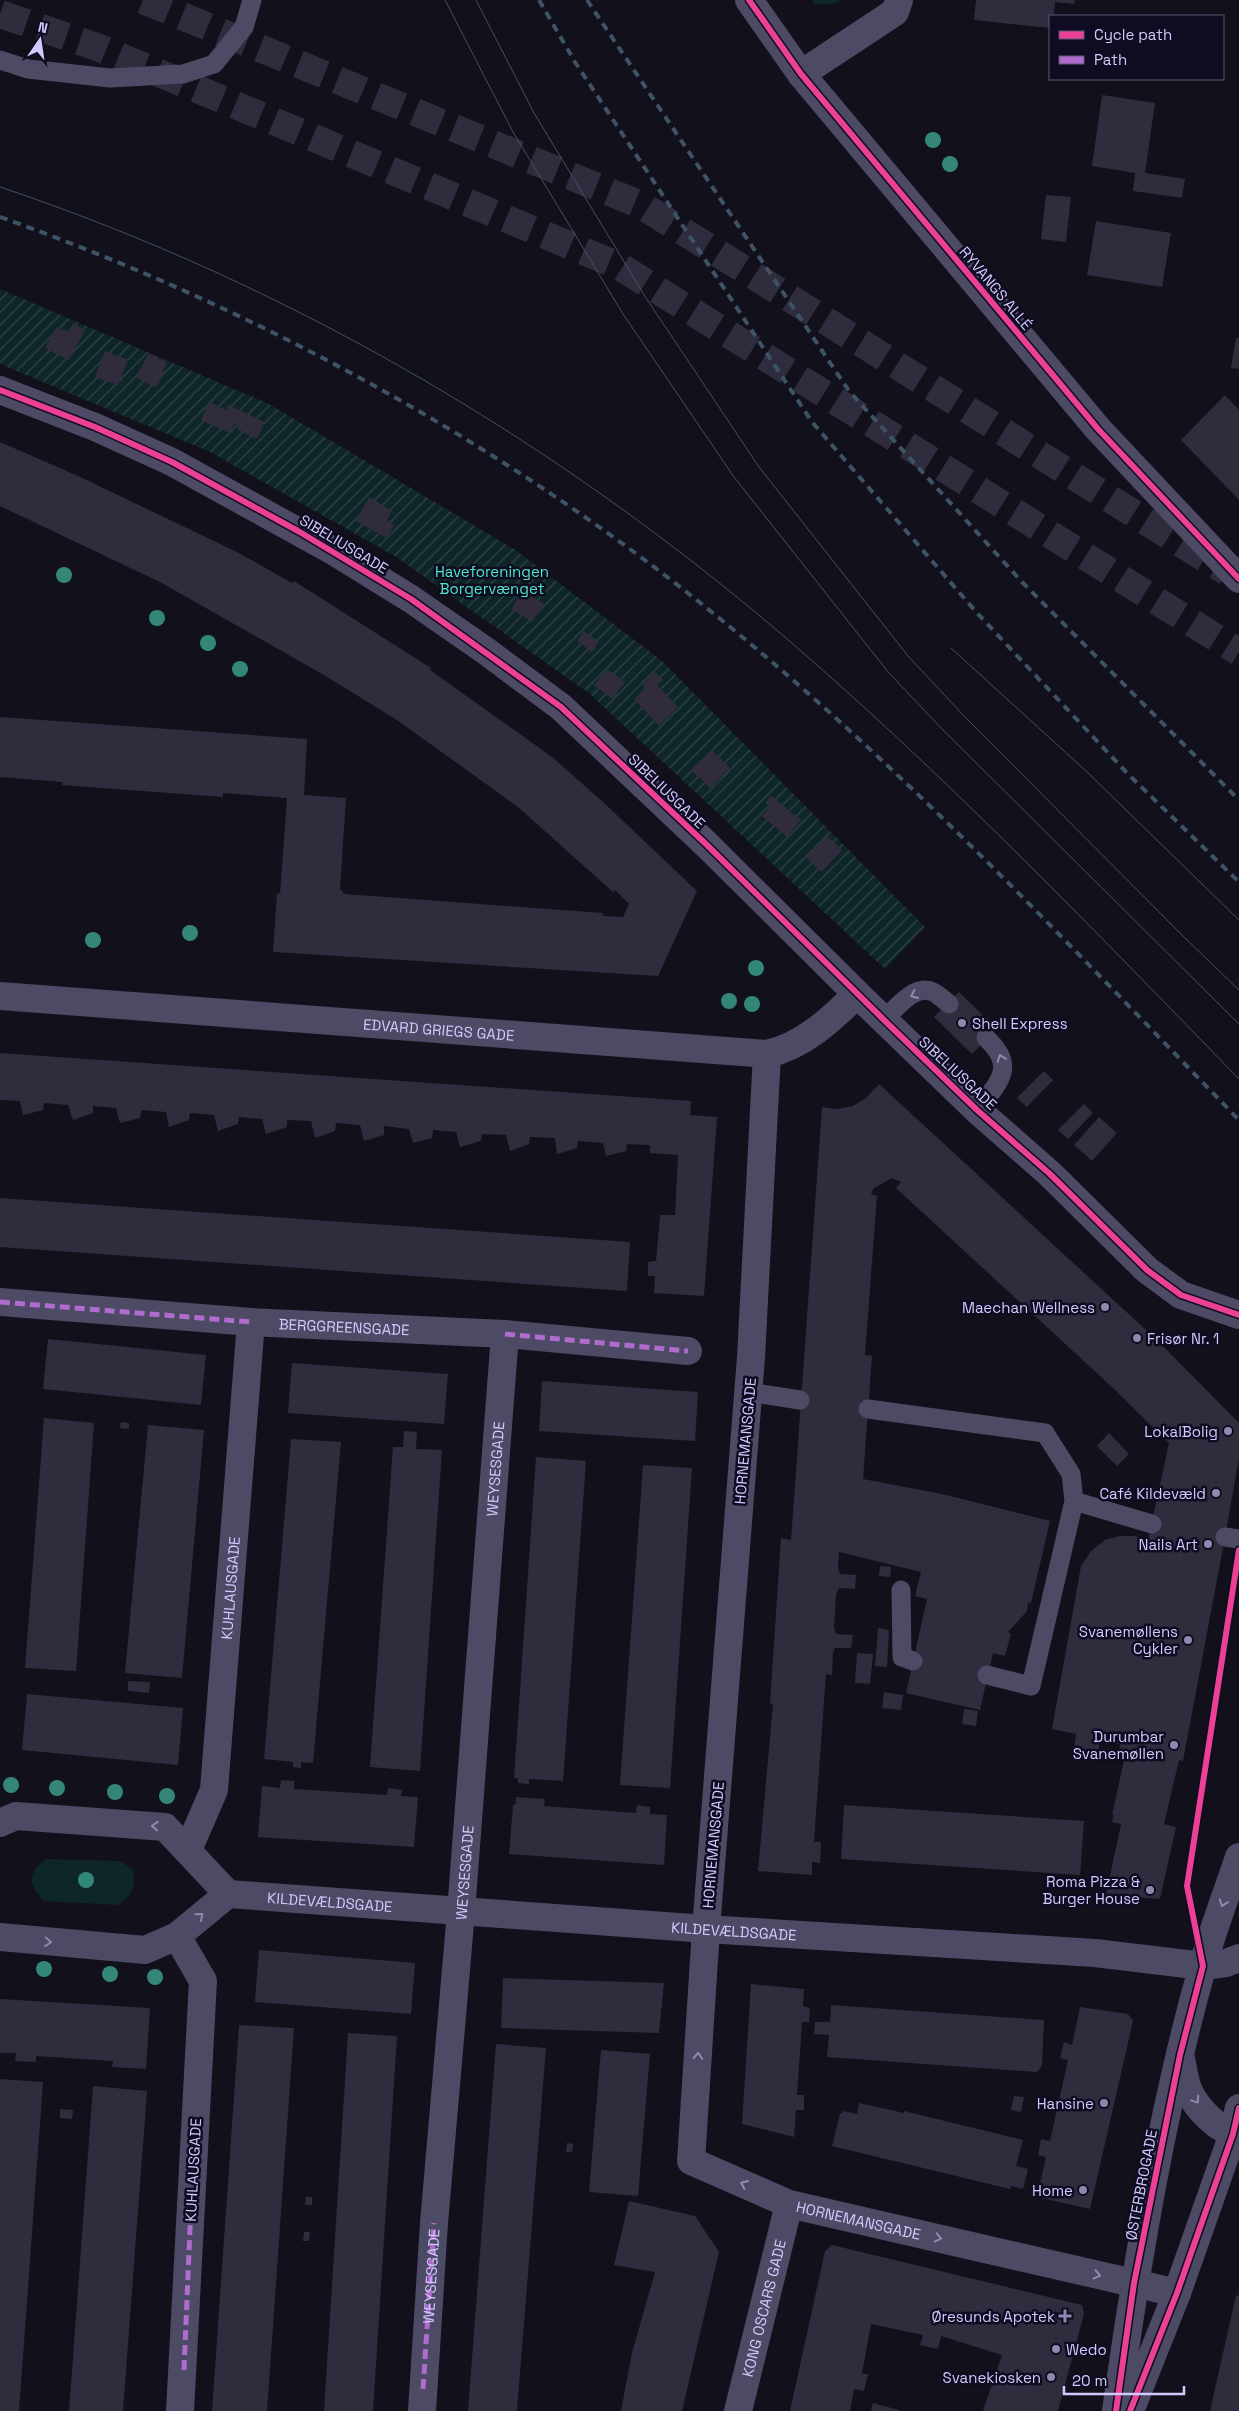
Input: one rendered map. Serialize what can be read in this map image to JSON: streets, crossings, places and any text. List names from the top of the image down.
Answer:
{
  "streets": {
    "street": [
      "RYVANGS ALLÉ",
      "SIBELIUSGADE",
      "EDVARD GRIEGS GADE",
      "BERGGREENSGADE",
      "HORNEMANSGADE",
      "WEYSESGADE",
      "KUHLAUSGADE",
      "KILDEVÆLDSGADE",
      "ØSTERBROGADE",
      "KONG OSCARS GADE"
    ]
  },
  "crossings": [
    ["SIBELIUSGADE", "EDVARD GRIEGS GADE"],
    ["EDVARD GRIEGS GADE", "HORNEMANSGADE"],
    ["BERGGREENSGADE", "WEYSESGADE"],
    ["BERGGREENSGADE", "KUHLAUSGADE"],
    ["HORNEMANSGADE", "KILDEVÆLDSGADE"],
    ["HORNEMANSGADE", "ØSTERBROGADE"],
    ["HORNEMANSGADE", "KONG OSCARS GADE"],
    ["WEYSESGADE", "KILDEVÆLDSGADE"],
    ["KILDEVÆLDSGADE", "ØSTERBROGADE"]
  ],
  "parks": ["Haveforeningen Borgervænget"],
  "places": {
    "other": [
      "Shell Express",
      "Maechan Wellness",
      "Frisør Nr. 1",
      "LokalBolig",
      "Café Kildevæld",
      "Nails Art",
      "Svanemøllens Cykler",
      "Durumbar Svanemøllen",
      "Roma Pizza & Burger House",
      "Hansine",
      "Home",
      "Wedo",
      "Svanekiosken"
    ],
    "health": ["Øresunds Apotek"]
  },
  "legend": ["Cycle path", "Path"],
  "scale_bar": "20 m",
  "north": "top"
}
